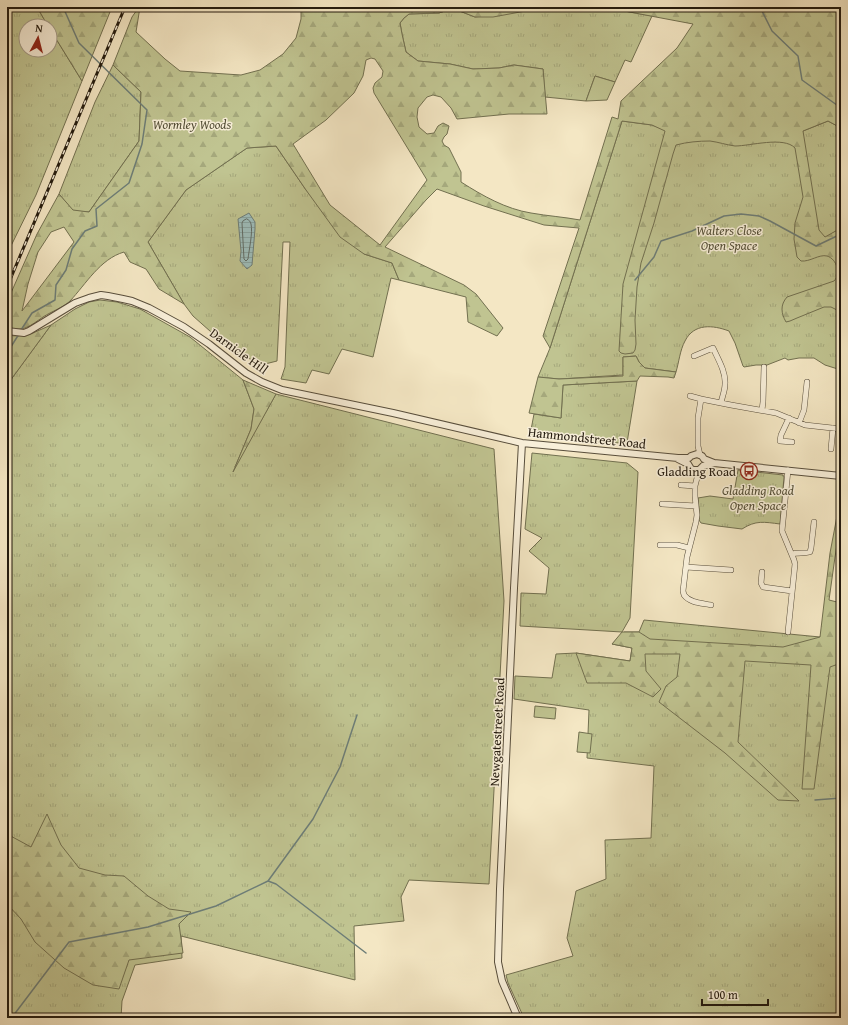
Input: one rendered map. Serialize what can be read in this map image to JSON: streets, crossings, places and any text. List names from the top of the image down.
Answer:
{
  "streets": {
    "street": ["Darnicle Hill", "Hammondstreet Road", "Newgatestreet Road"]
  },
  "crossings": [
    ["Darnicle Hill", "Hammondstreet Road"],
    ["Hammondstreet Road", "Newgatestreet Road"]
  ],
  "parks": ["Wormley Woods", "Walters Close Open Space", "Gladding Road Open Space"],
  "places": {
    "bus stop": ["Gladding Road"]
  },
  "scale_bar": "100 m",
  "north": "top"
}
